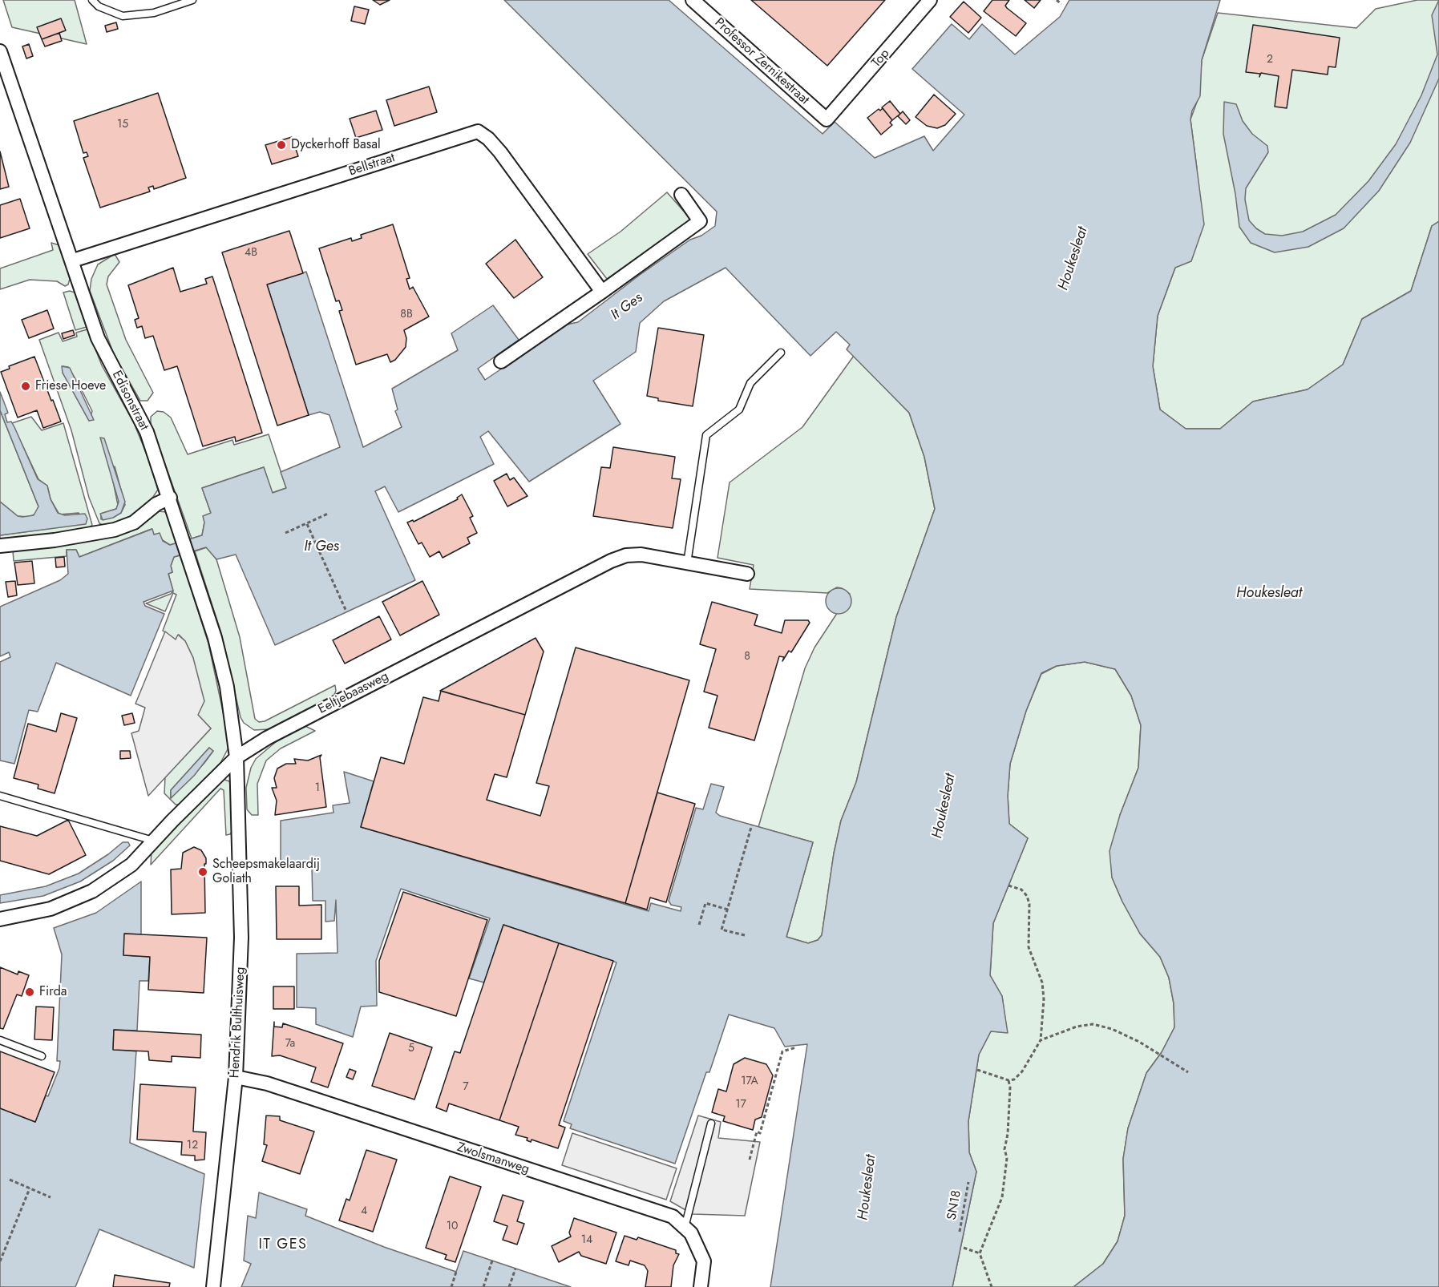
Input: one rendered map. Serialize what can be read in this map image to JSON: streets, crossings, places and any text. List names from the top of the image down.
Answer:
{
  "streets": {
    "street": [
      "Top",
      "Professor Zernikestraat",
      "Bellstraat",
      "Edisonstraat",
      "Eeltjebaasweg",
      "Hendrik Bulthuisweg",
      "Zwolsmanweg"
    ],
    "path": ["SN18"]
  },
  "crossings": [
    ["Top", "Professor Zernikestraat"],
    ["Bellstraat", "Edisonstraat"],
    ["Edisonstraat", "Eeltjebaasweg"],
    ["Edisonstraat", "Hendrik Bulthuisweg"],
    ["Eeltjebaasweg", "Hendrik Bulthuisweg"],
    ["Hendrik Bulthuisweg", "Zwolsmanweg"]
  ],
  "districts": ["IT GES"],
  "water": ["Houkesleat", "It Ges"],
  "places": [
    "Dyckerhoff Basal",
    "Friese Hoeve",
    "Scheepsmakelaardij Goliath",
    "Firda"
  ],
  "house_numbers": [
    "2",
    "15",
    "4B",
    "8B",
    "8",
    "1",
    "7a",
    "5",
    "17A",
    "7",
    "17",
    "12",
    "4",
    "10",
    "14"
  ]
}
